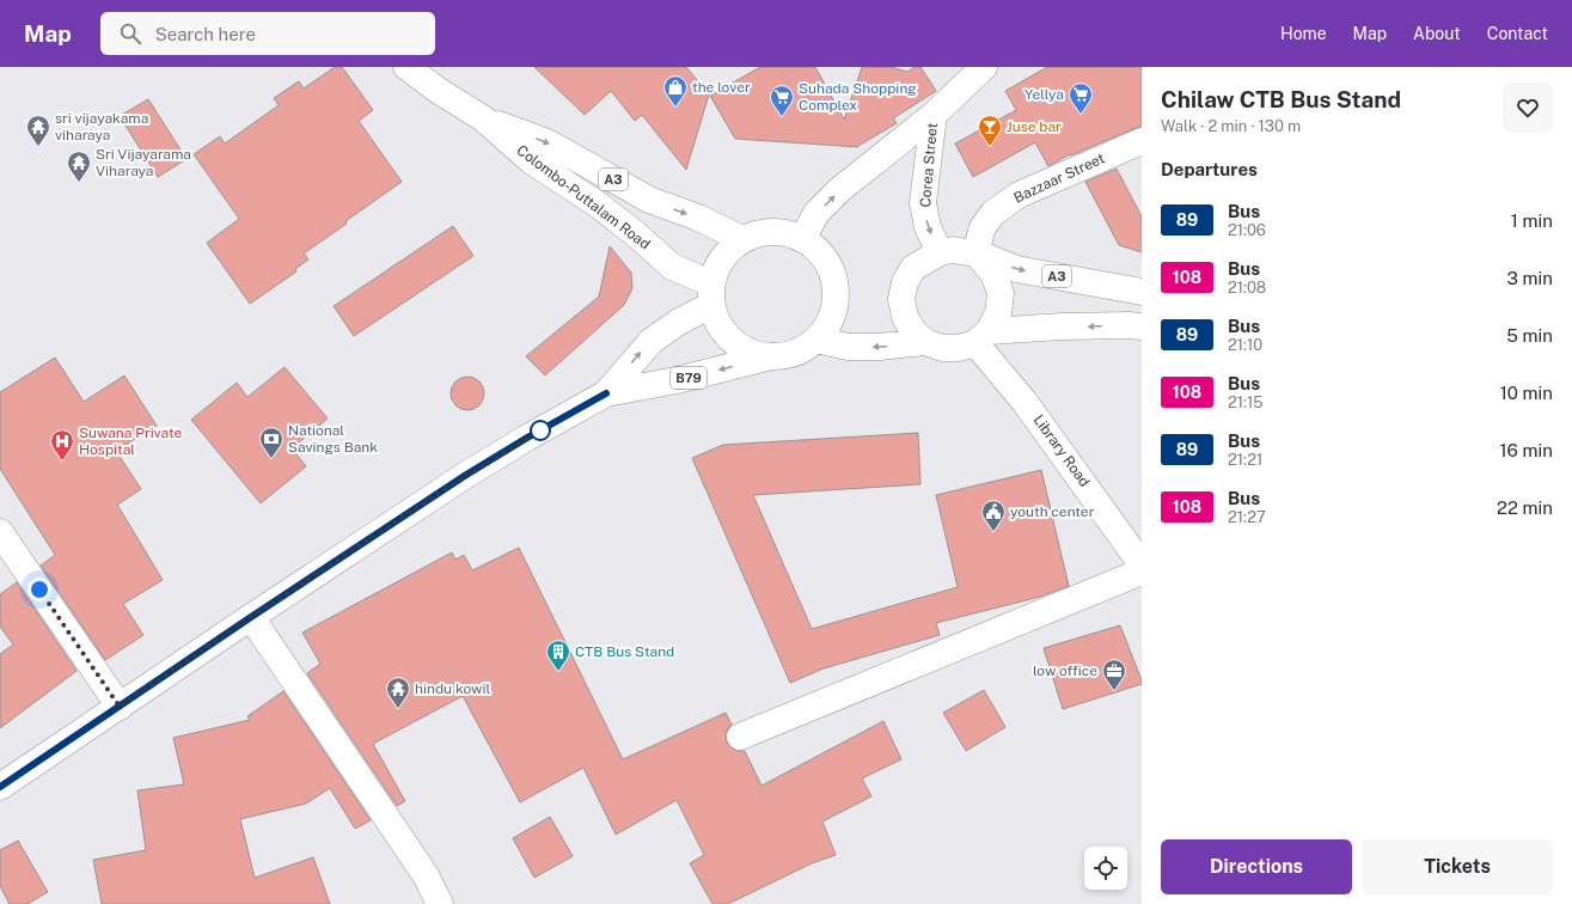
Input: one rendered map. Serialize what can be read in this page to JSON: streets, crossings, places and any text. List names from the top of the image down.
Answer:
{
  "streets": {
    "main road": [
      "Corea Street",
      "Bazzaar Street",
      "A3",
      "Colombo-Puttalam Road",
      "B79",
      "Library Road"
    ]
  },
  "crossings": [
    ["Corea Street", "Bazzaar Street"],
    ["Corea Street", "A3"],
    ["Corea Street", "Library Road"],
    ["Bazzaar Street", "A3"],
    ["Bazzaar Street", "Library Road"],
    ["A3", "Library Road"],
    ["Colombo-Puttalam Road", "B79"]
  ],
  "one_way": ["Corea Street"],
  "places": {
    "shop": ["the lover"],
    "supermarket": ["Yellya", "Suhada Shopping Complex"],
    "temple": ["sri vijayakama viharaya", "Sri Vijayarama Viharaya", "hindu kowil"],
    "bar": ["Juse bar"],
    "bank": ["National Savings Bank"],
    "hospital": ["Suwana Private Hospital"],
    "public building": ["youth center"],
    "building": ["CTB Bus Stand"],
    "office": ["low office"]
  },
  "lines": ["bus line 89"],
  "page": {
    "header": "Map",
    "search": "Search here",
    "nav": [
      "Home",
      "Map",
      "About",
      "Contact"
    ],
    "heading": [
      ["Chilaw CTB Bus Stand", "Walk · 2 min · 130 m"],
      "Departures"
    ],
    "list": [
      {
        "mark": "89",
        "name": "Bus",
        "note": "21:06",
        "value": "1 min"
      },
      {
        "mark": "108",
        "name": "Bus",
        "note": "21:08",
        "value": "3 min"
      },
      {
        "mark": "89",
        "name": "Bus",
        "note": "21:10",
        "value": "5 min"
      },
      {
        "mark": "108",
        "name": "Bus",
        "note": "21:15",
        "value": "10 min"
      },
      {
        "mark": "89",
        "name": "Bus",
        "note": "21:21",
        "value": "16 min"
      },
      {
        "mark": "108",
        "name": "Bus",
        "note": "21:27",
        "value": "22 min"
      }
    ],
    "buttons": ["Directions", "Tickets"]
  }
}
